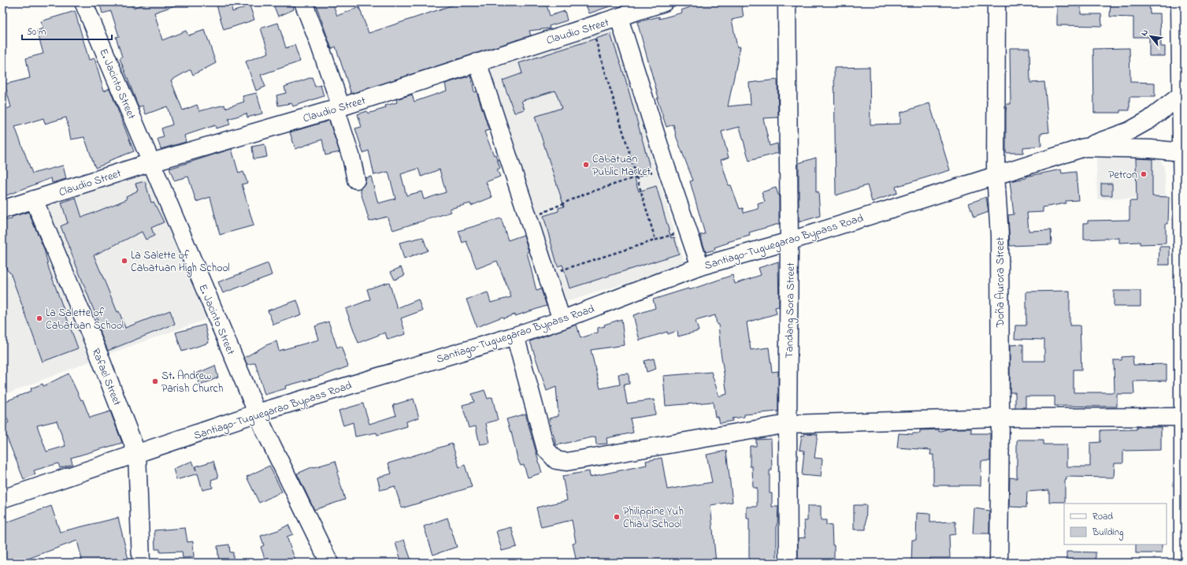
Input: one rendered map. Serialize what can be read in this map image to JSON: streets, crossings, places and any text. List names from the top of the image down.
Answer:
{
  "streets": {
    "main road": [
      "Claudio Street",
      "E. Jacinto Street",
      "Santiago-Tuguegarao Bypass Road",
      "Doña Aurora Street",
      "Tandang Sora Street",
      "Rafael Street"
    ]
  },
  "crossings": [
    ["Claudio Street", "E. Jacinto Street"],
    ["Claudio Street", "Rafael Street"],
    ["E. Jacinto Street", "Santiago-Tuguegarao Bypass Road"],
    ["Santiago-Tuguegarao Bypass Road", "Doña Aurora Street"],
    ["Santiago-Tuguegarao Bypass Road", "Tandang Sora Street"],
    ["Santiago-Tuguegarao Bypass Road", "Rafael Street"]
  ],
  "places": [
    "Cabatuan Public Market",
    "Petron",
    "La Salette of Cabatuan High School",
    "La Salette of Cabatuan School",
    "St. Andrew Parish Church",
    "Philippine Yuh Chiau School"
  ],
  "legend": ["Road", "Building"],
  "scale_bar": "50 m",
  "north": "top left"
}
